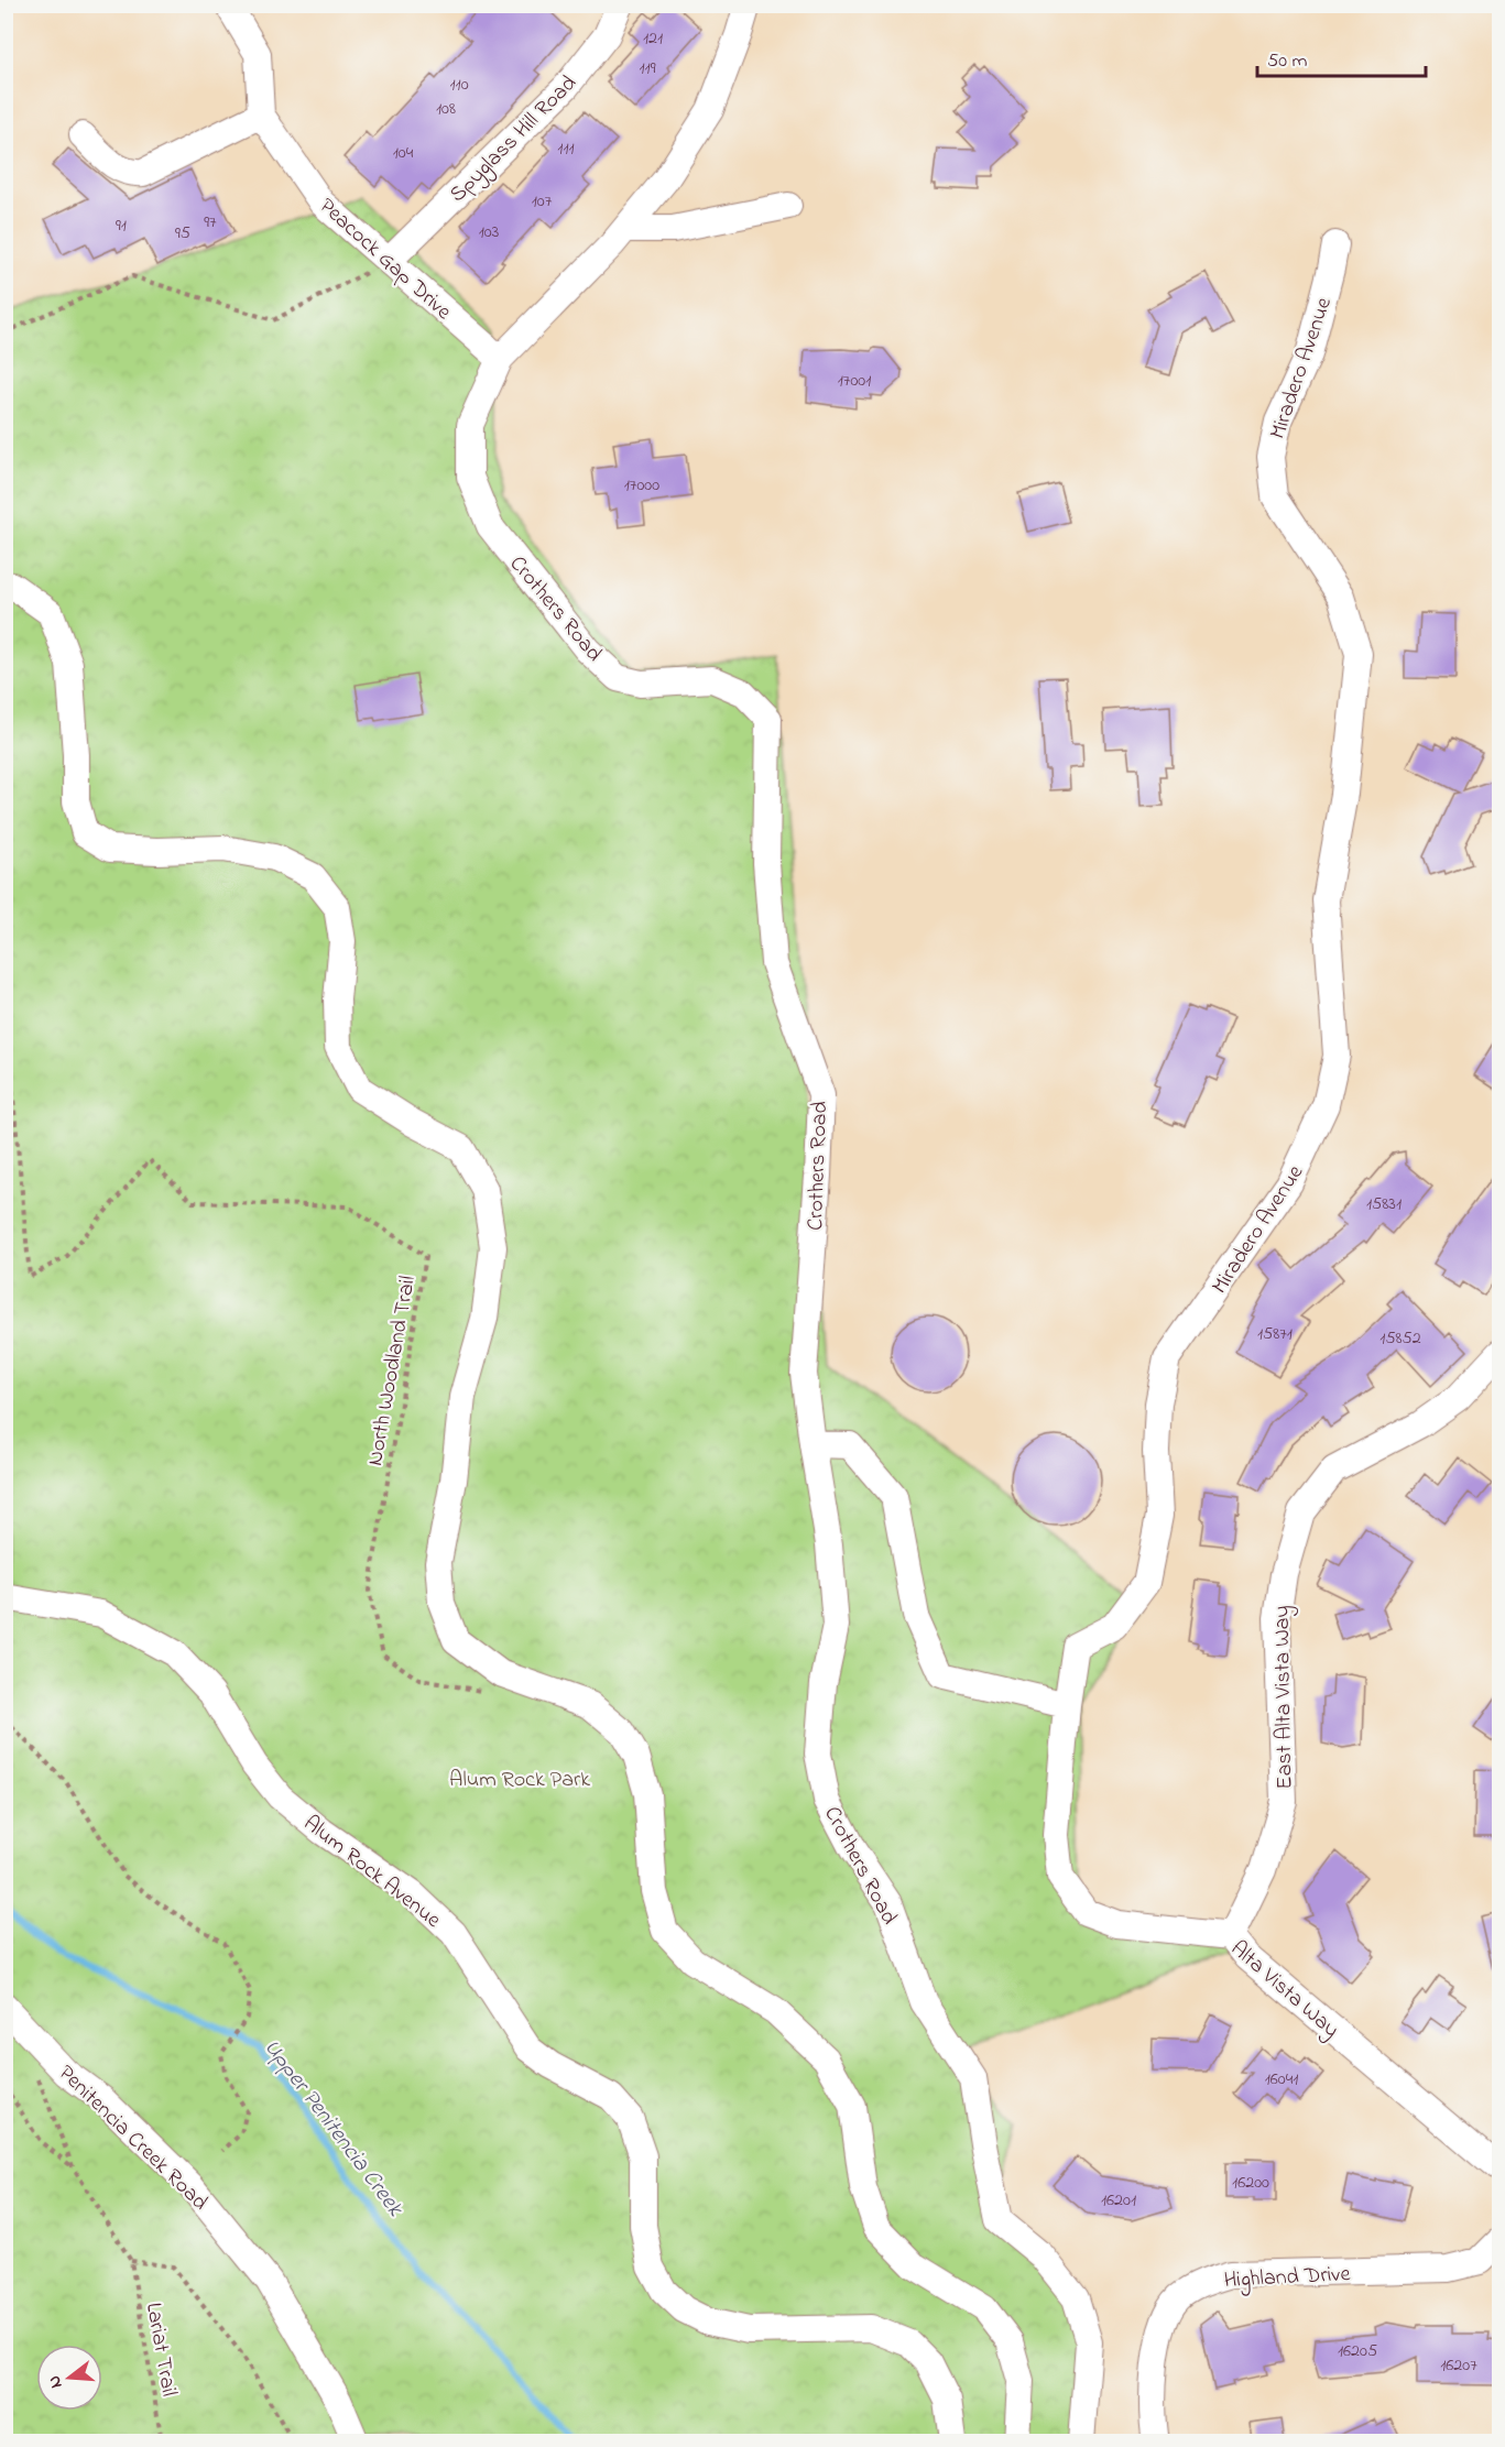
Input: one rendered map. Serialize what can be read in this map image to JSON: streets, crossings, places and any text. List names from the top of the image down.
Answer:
{
  "streets": {
    "street": [
      "Spyglass Hill Road",
      "Peacock Gap Drive",
      "Miradero Avenue",
      "Crothers Road",
      "East Alta Vista Way",
      "Alum Rock Avenue",
      "Alta Vista Way",
      "Penitencia Creek Road",
      "Highland Drive"
    ],
    "path": ["North Woodland Trail", "Lariat Trail"]
  },
  "crossings": [
    ["Spyglass Hill Road", "Peacock Gap Drive"],
    ["Peacock Gap Drive", "Crothers Road"],
    ["Miradero Avenue", "Alta Vista Way"],
    ["East Alta Vista Way", "Alta Vista Way"]
  ],
  "water": ["Upper Penitencia Creek"],
  "parks": ["Alum Rock Park"],
  "house_numbers": [
    "121",
    "119",
    "110",
    "108",
    "111",
    "104",
    "107",
    "97",
    "91",
    "103",
    "95",
    "17001",
    "17000",
    "15831",
    "15871",
    "15852",
    "16041",
    "16200",
    "16201",
    "16205",
    "16207"
  ],
  "scale_bar": "50 m",
  "north": "left"
}
